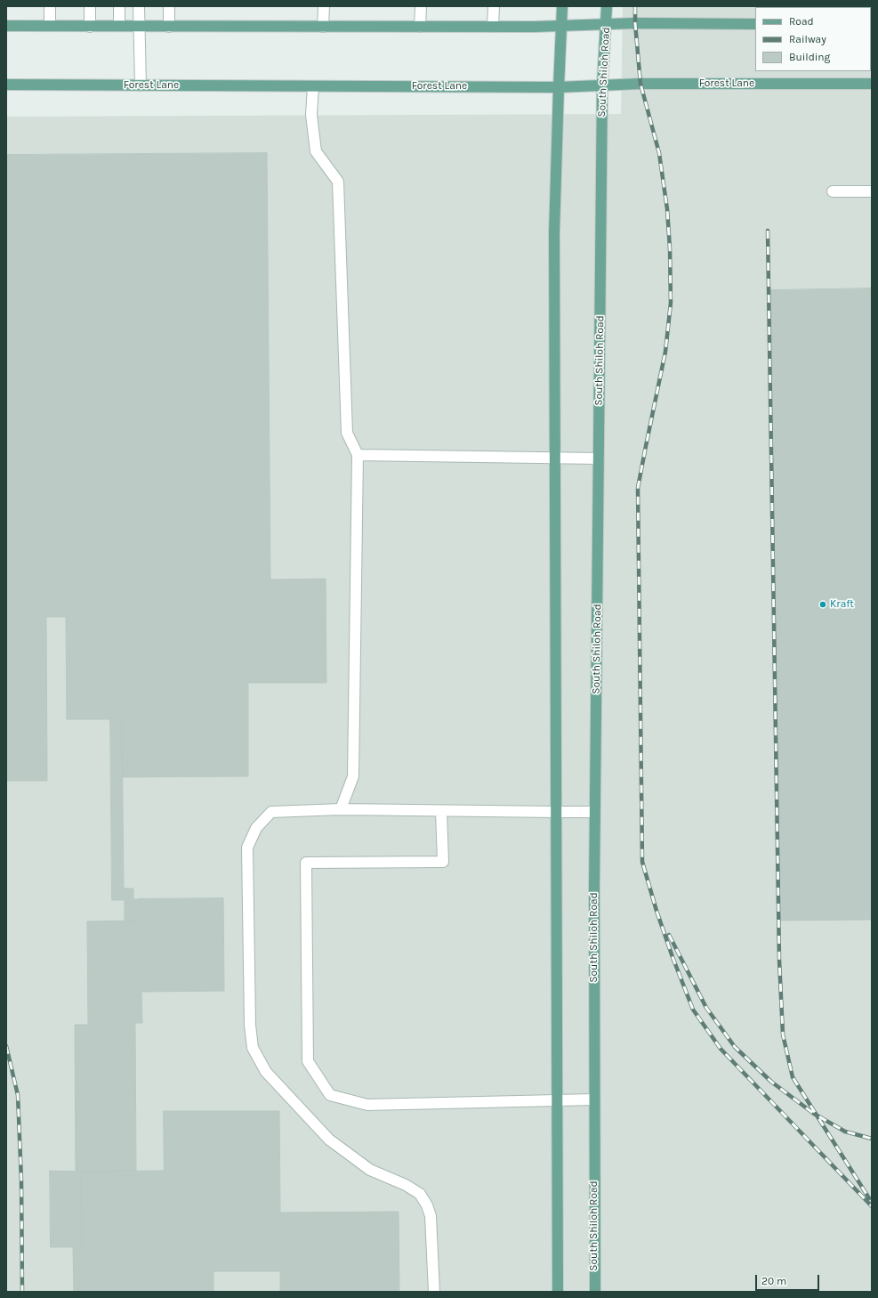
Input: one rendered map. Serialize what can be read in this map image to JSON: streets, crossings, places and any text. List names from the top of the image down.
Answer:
{
  "streets": {
    "main road": ["South Shiloh Road", "Forest Lane"]
  },
  "crossings": [
    ["South Shiloh Road", "Forest Lane"]
  ],
  "places": ["Kraft"],
  "legend": ["Road", "Railway", "Building"],
  "scale_bar": "20 m"
}
